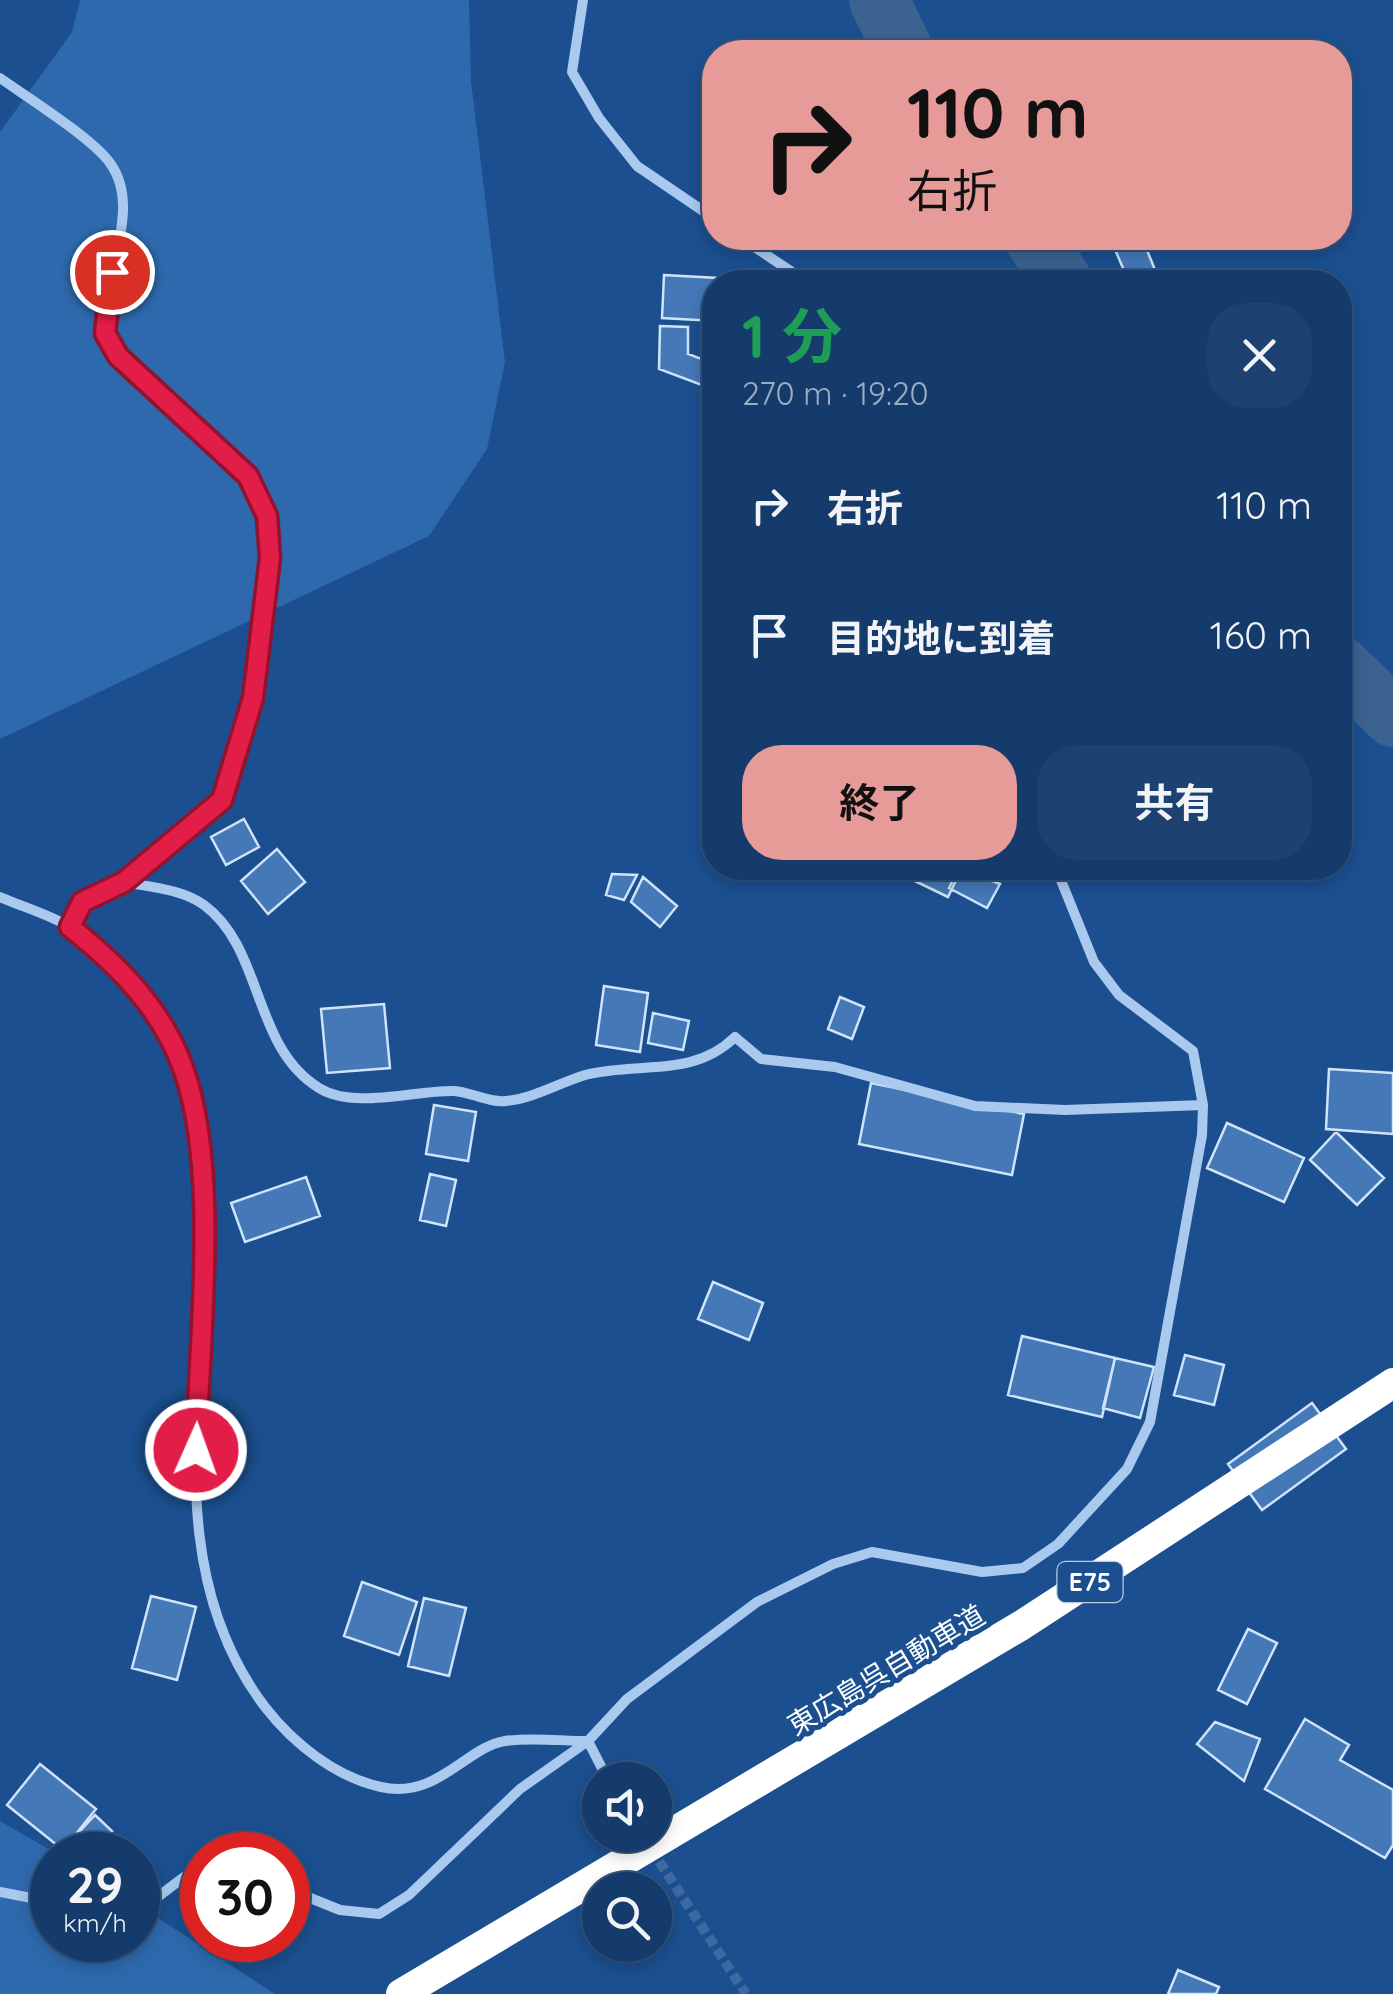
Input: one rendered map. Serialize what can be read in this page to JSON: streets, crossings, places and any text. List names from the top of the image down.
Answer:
{
  "streets": {
    "highway": ["E75", "東広島呉自動車道"]
  },
  "page": {
    "turn": ["110 m", "右折"],
    "heading": ["1 分", "270 m · 19:20"],
    "list": [
      {
        "name": "右折",
        "value": "110 m"
      },
      {
        "name": "目的地に到着",
        "value": "160 m"
      }
    ],
    "buttons": ["終了", "共有"],
    "speed": "29 km/h",
    "limit": "30"
  }
}
